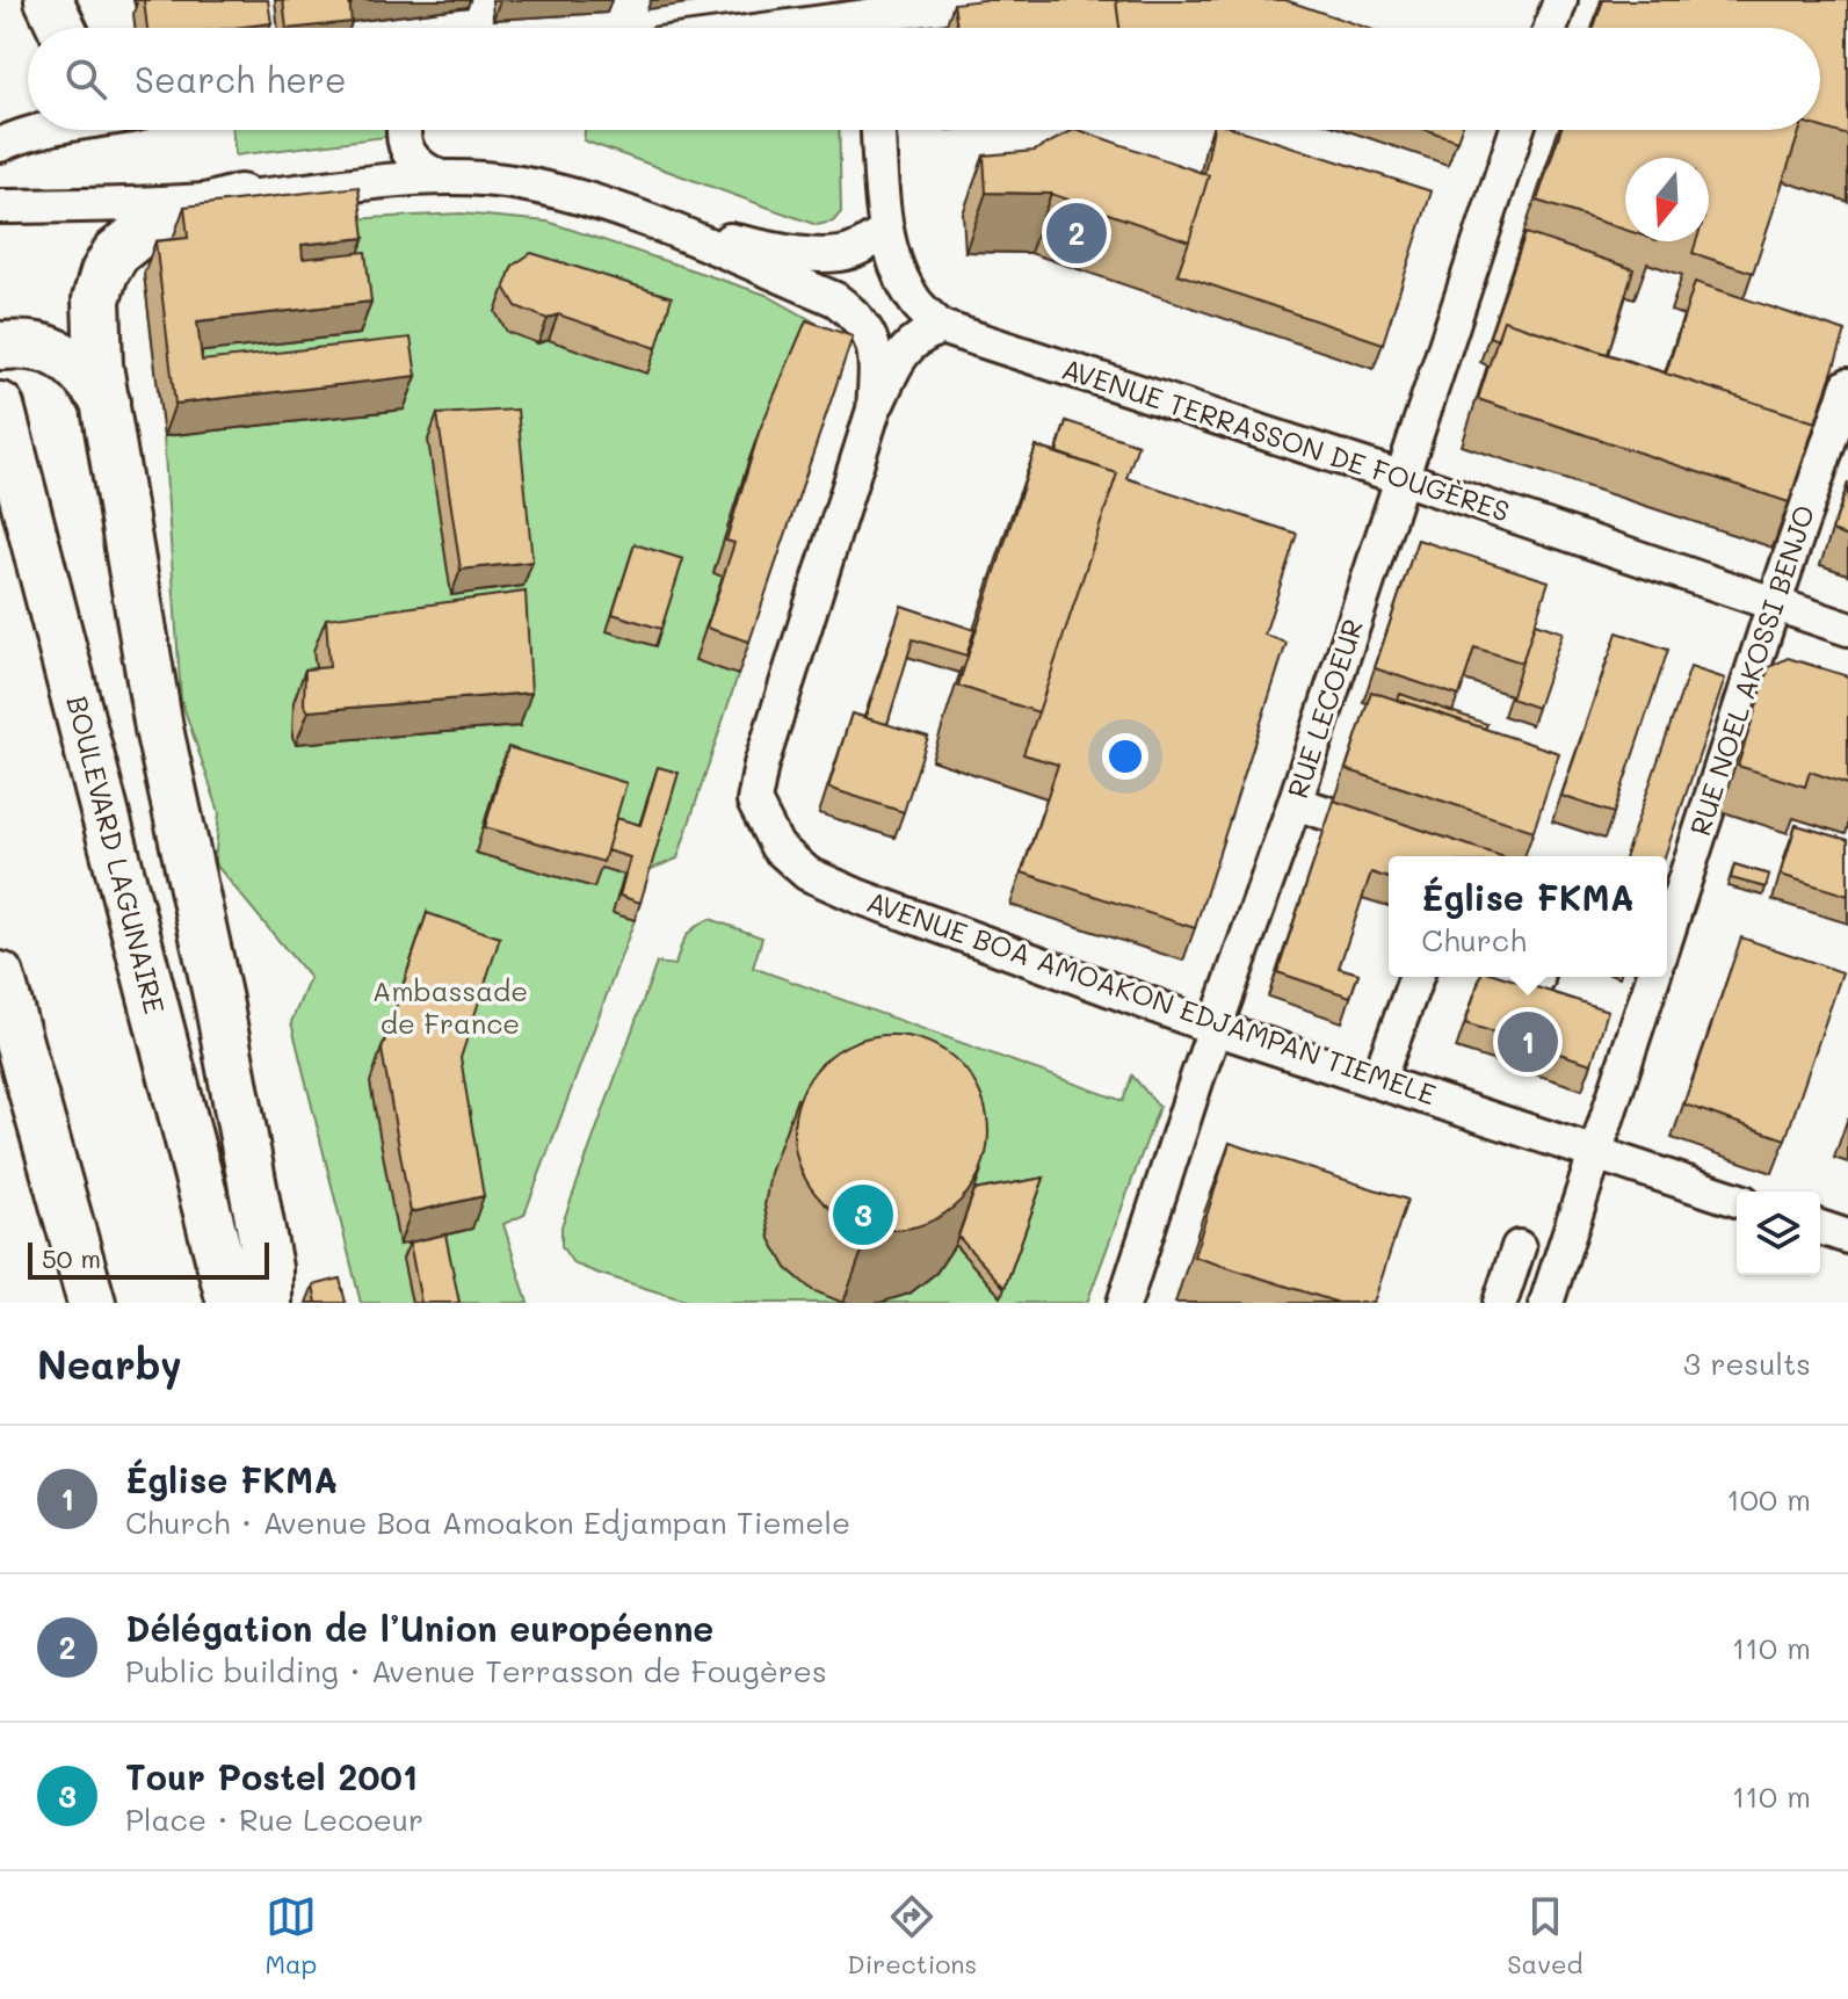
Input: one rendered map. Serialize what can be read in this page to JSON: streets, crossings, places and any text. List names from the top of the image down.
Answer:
{
  "streets": {
    "highway": ["BOULEVARD LAGUNAIRE"],
    "street": [
      "AVENUE TERRASSON DE FOUGÈRES",
      "RUE NOEL AKOSSI BENJO",
      "RUE LECOEUR",
      "AVENUE BOA AMOAKON EDJAMPAN TIEMELE"
    ]
  },
  "crossings": [
    ["AVENUE TERRASSON DE FOUGÈRES", "RUE NOEL AKOSSI BENJO"],
    ["AVENUE TERRASSON DE FOUGÈRES", "RUE LECOEUR"],
    ["RUE LECOEUR", "AVENUE BOA AMOAKON EDJAMPAN TIEMELE"]
  ],
  "parks": ["Ambassade de France"],
  "scale_bar": "50 m",
  "north": "bottom",
  "page": {
    "search": "Search here",
    "pins": ["2", "1", "3"],
    "popup": ["Église FKMA", "Church"],
    "scale": "50 m",
    "heading": ["Nearby", "3 results"],
    "list": [
      {
        "mark": "1",
        "name": "Église FKMA",
        "note": "Church · Avenue Boa Amoakon Edjampan Tiemele",
        "value": "100 m"
      },
      {
        "mark": "2",
        "name": "Délégation de l’Union européenne",
        "note": "Public building · Avenue Terrasson de Fougères",
        "value": "110 m"
      },
      {
        "mark": "3",
        "name": "Tour Postel 2001",
        "note": "Place · Rue Lecoeur",
        "value": "110 m"
      }
    ],
    "nav": ["Map", "Directions", "Saved"]
  }
}
